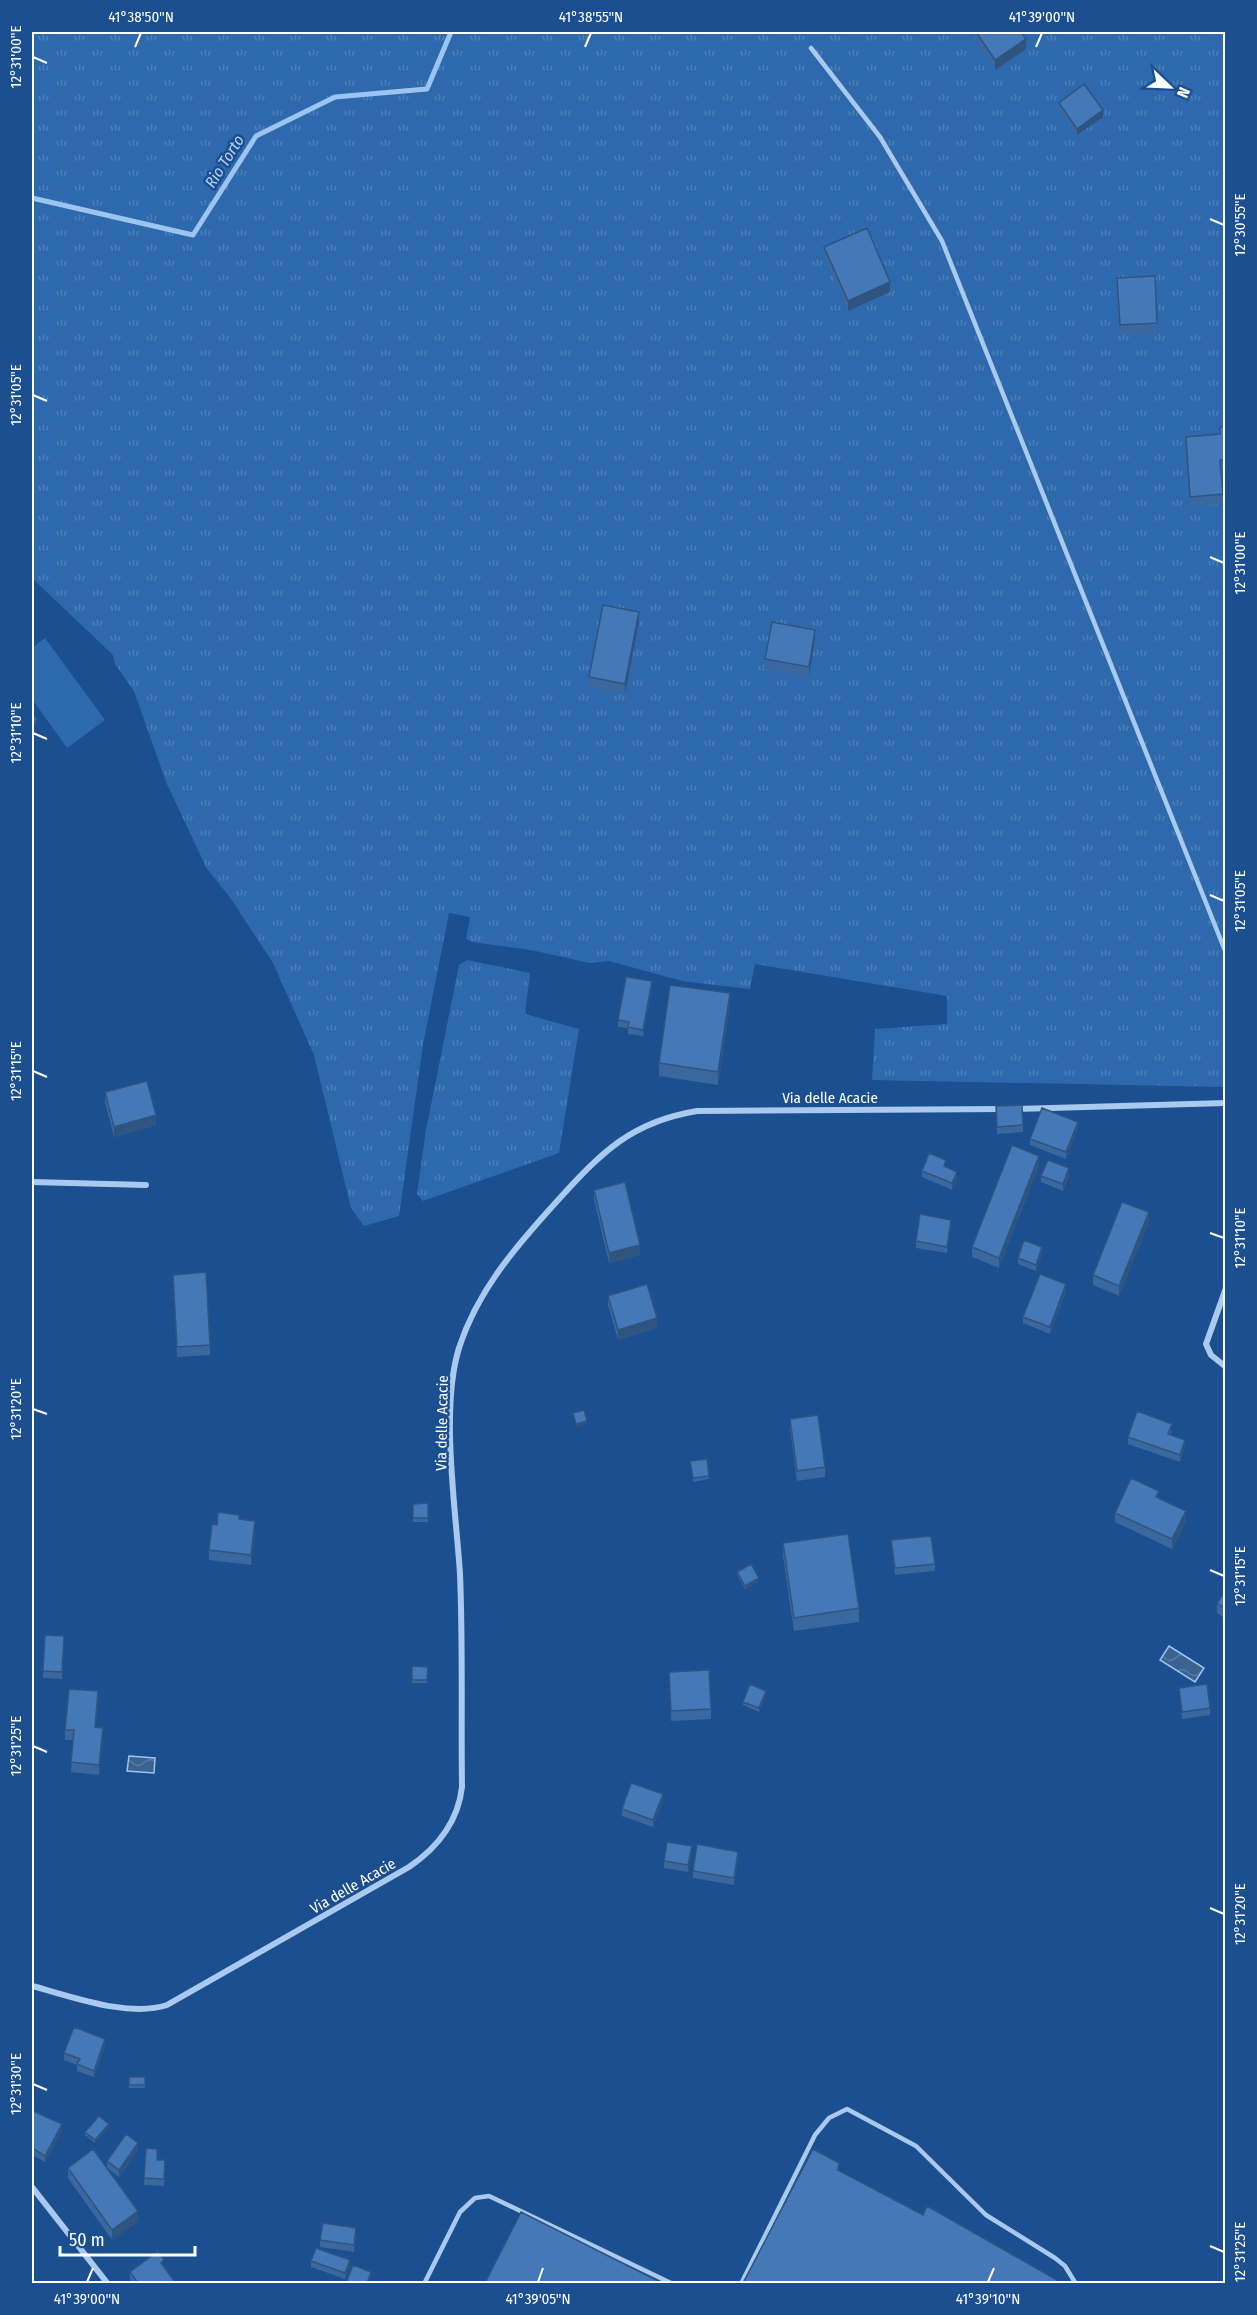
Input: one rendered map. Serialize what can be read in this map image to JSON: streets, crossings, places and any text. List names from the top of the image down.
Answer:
{
  "streets": {
    "street": ["Via delle Acacie"]
  },
  "water": ["Rio Torto"],
  "scale_bar": "50 m",
  "north": "bottom right",
  "coordinates": [
    "41°38'50\"N",
    "41°38'55\"N",
    "41°39'00\"N",
    "12°31'00\"E",
    "12°30'55\"E",
    "12°31'05\"E",
    "12°31'10\"E",
    "12°31'15\"E",
    "12°31'20\"E",
    "12°31'25\"E",
    "12°31'30\"E",
    "41°39'05\"N",
    "41°39'10\"N"
  ]
}
